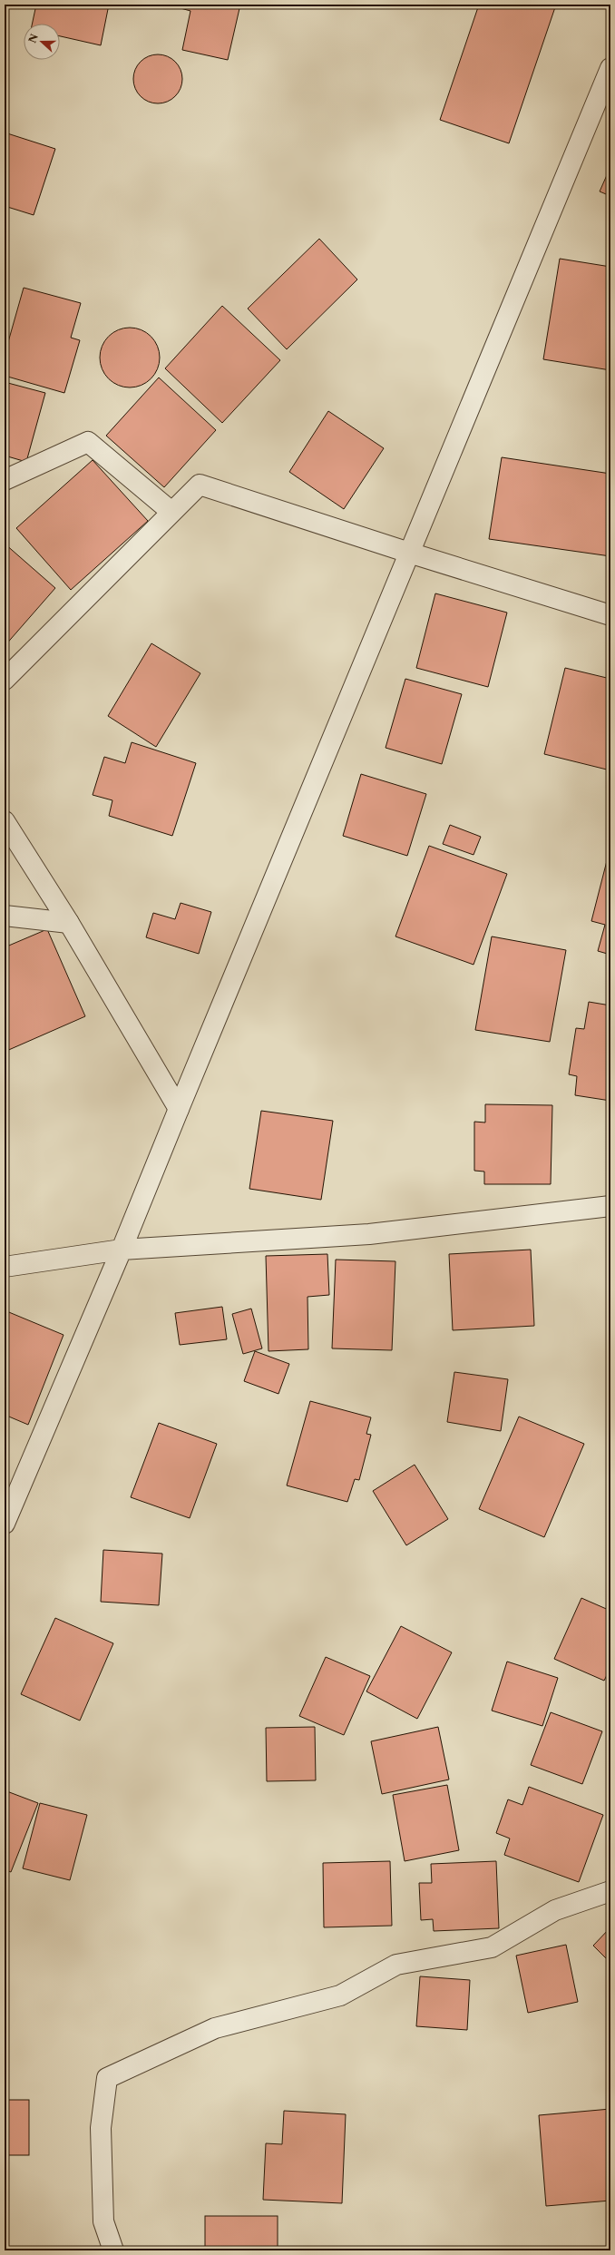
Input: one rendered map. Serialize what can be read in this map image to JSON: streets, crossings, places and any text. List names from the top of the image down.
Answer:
{
  "north": "left"
}
